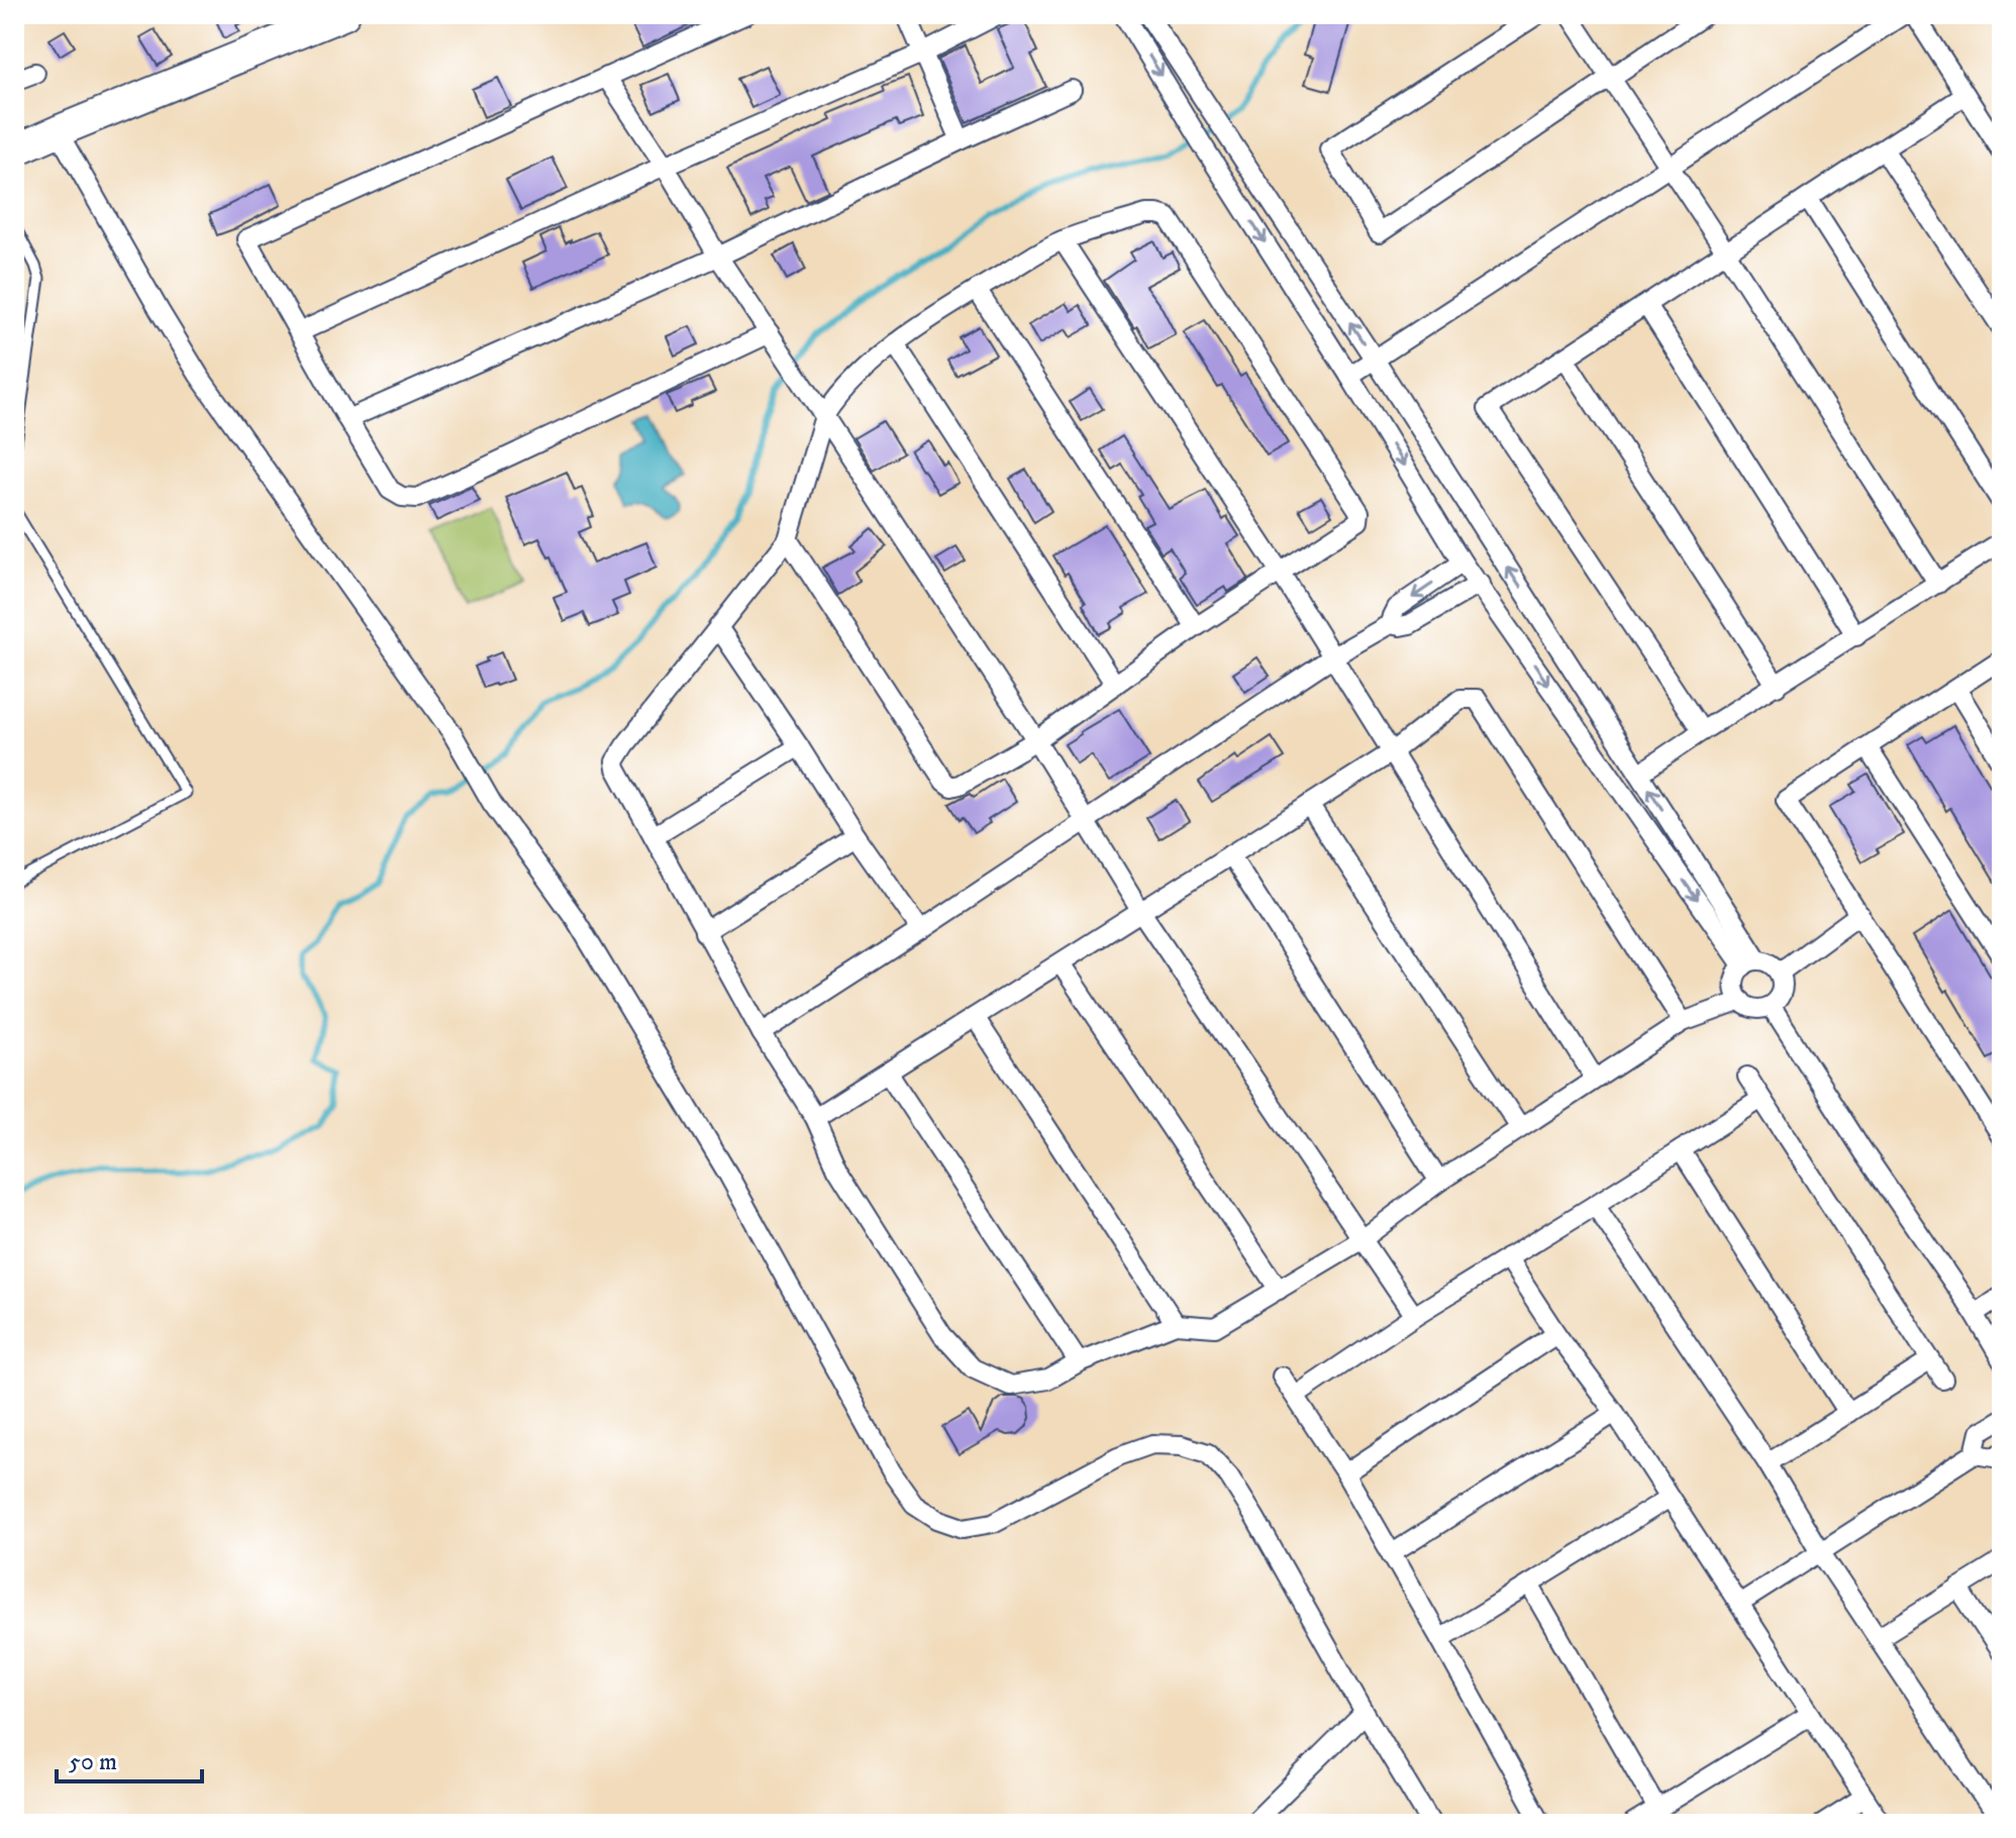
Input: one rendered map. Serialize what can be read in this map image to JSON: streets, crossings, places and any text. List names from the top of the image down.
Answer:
{
  "scale_bar": "50 m"
}
